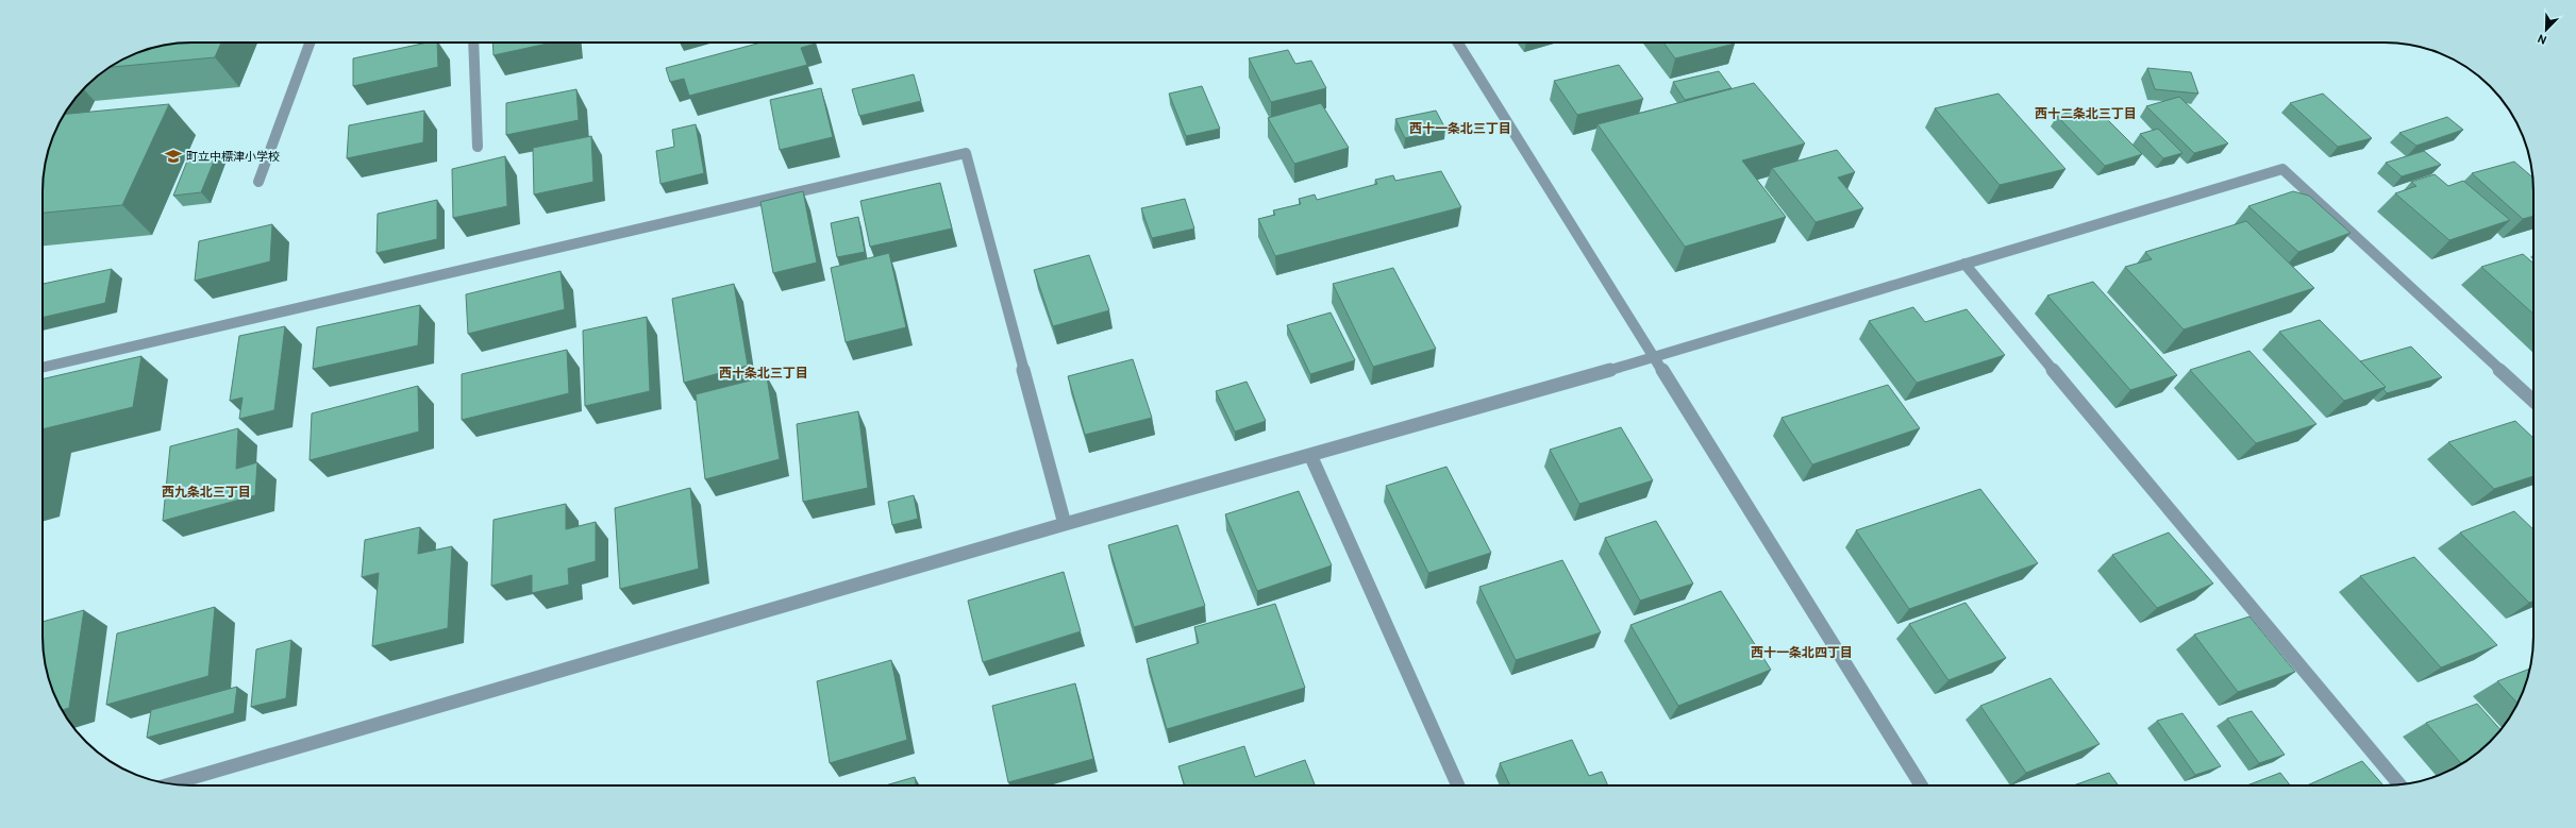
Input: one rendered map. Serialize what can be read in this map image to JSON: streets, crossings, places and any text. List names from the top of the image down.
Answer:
{
  "districts": [
    "西十二条北三丁目",
    "西十一条北三丁目",
    "西十条北三丁目",
    "西九条北三丁目",
    "西十一条北四丁目"
  ],
  "places": {
    "school or university": ["町立中標津小学校"]
  },
  "north": "bottom left"
}
